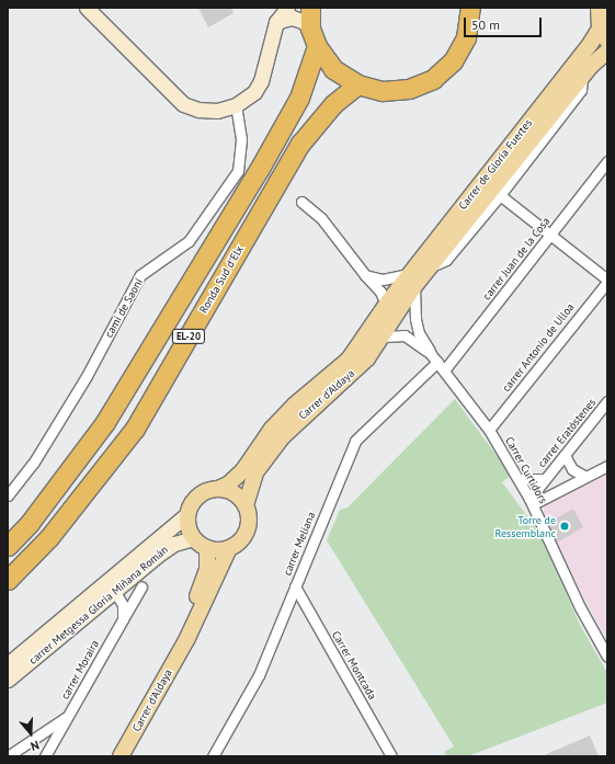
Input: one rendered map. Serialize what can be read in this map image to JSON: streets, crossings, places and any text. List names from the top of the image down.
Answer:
{
  "streets": {
    "highway": ["Ronda Sud d'Elx", "EL-20"],
    "main road": ["Carrer de Gloria Fuertes", "Carrer d'Aldaya", "carrer Metgessa Gloria Miñana Román"],
    "street": [
      "carrer Juan de la Cosa",
      "camí de Saoní",
      "carrer Antonio de Ulloa",
      "carrer Eratóstenes",
      "Carrer Curtidors",
      "carrer Meliana",
      "Carrer Montcada",
      "carrer Moraira"
    ]
  },
  "crossings": [
    ["Carrer de Gloria Fuertes", "Carrer d'Aldaya"],
    ["Carrer de Gloria Fuertes", "Carrer Curtidors"],
    ["carrer Juan de la Cosa", "Carrer Curtidors"],
    ["carrer Antonio de Ulloa", "Carrer Curtidors"],
    ["Carrer d'Aldaya", "Carrer Curtidors"],
    ["Carrer d'Aldaya", "carrer Metgessa Gloria Miñana Román"],
    ["carrer Eratóstenes", "Carrer Curtidors"],
    ["Carrer Curtidors", "carrer Meliana"],
    ["carrer Meliana", "Carrer Montcada"],
    ["carrer Metgessa Gloria Miñana Román", "carrer Moraira"]
  ],
  "places": ["Torre de Ressemblanc"],
  "scale_bar": "50 m",
  "north": "bottom"
}
